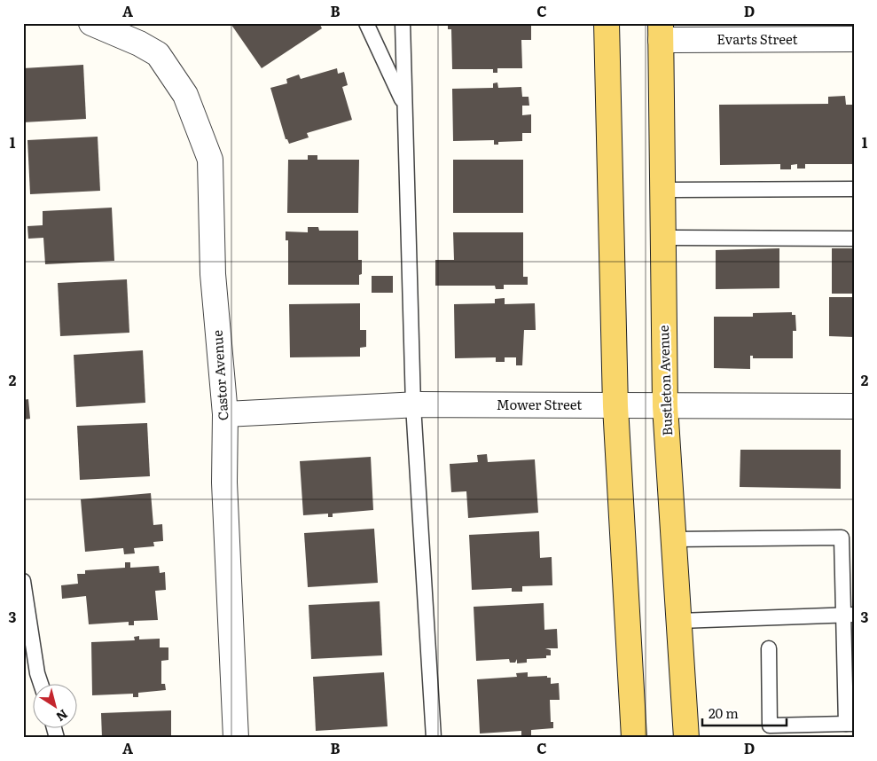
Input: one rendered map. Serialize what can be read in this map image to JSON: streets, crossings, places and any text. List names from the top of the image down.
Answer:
{
  "streets": {
    "main road": ["Bustleton Avenue"],
    "street": ["Evarts Street", "Castor Avenue", "Mower Street"]
  },
  "crossings": [
    ["Evarts Street", "Bustleton Avenue"],
    ["Castor Avenue", "Mower Street"],
    ["Bustleton Avenue", "Mower Street"]
  ],
  "scale_bar": "20 m",
  "north": "bottom right",
  "grid": {
    "columns": [
      "A",
      "B",
      "C",
      "D"
    ],
    "rows": ["1", "2", "3"]
  }
}
